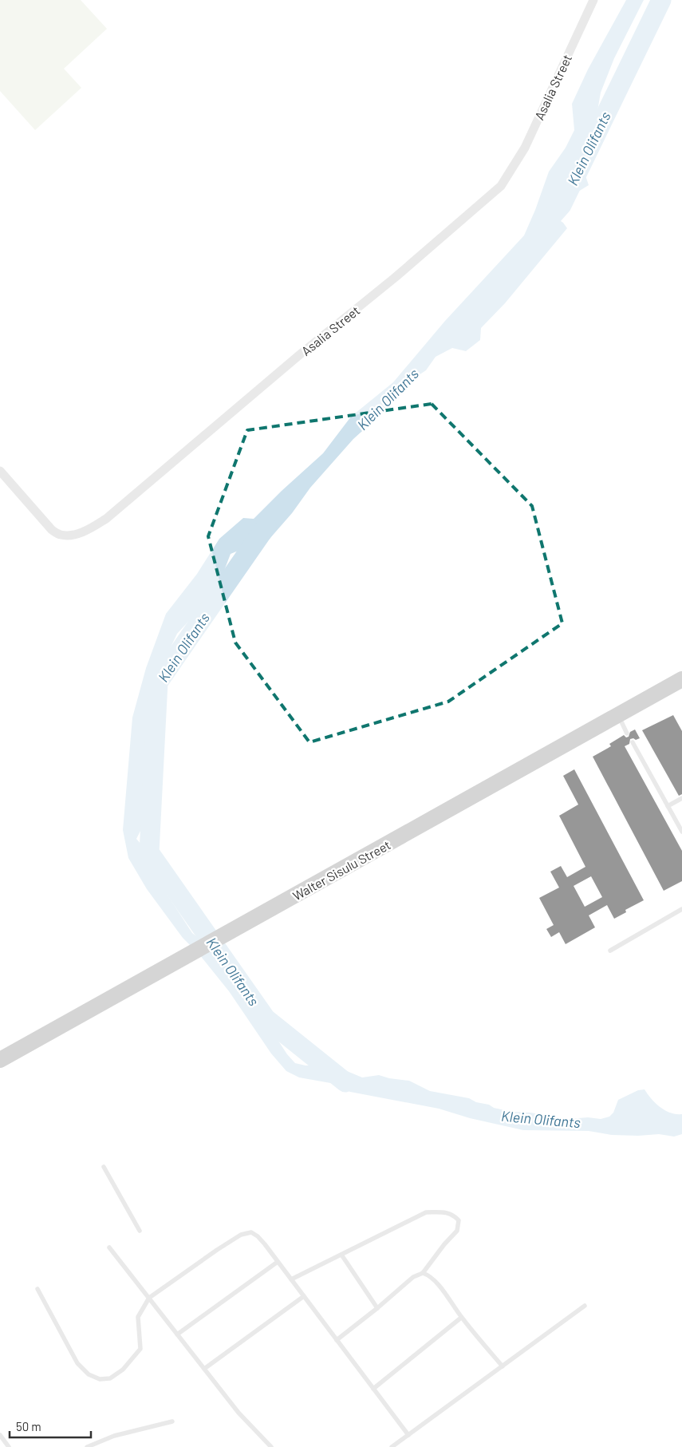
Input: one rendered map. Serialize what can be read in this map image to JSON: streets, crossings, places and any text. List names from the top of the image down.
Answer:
{
  "streets": {
    "highway": ["Walter Sisulu Street"],
    "street": ["Asalia Street"]
  },
  "water": ["Klein Olifants"],
  "scale_bar": "50 m"
}
